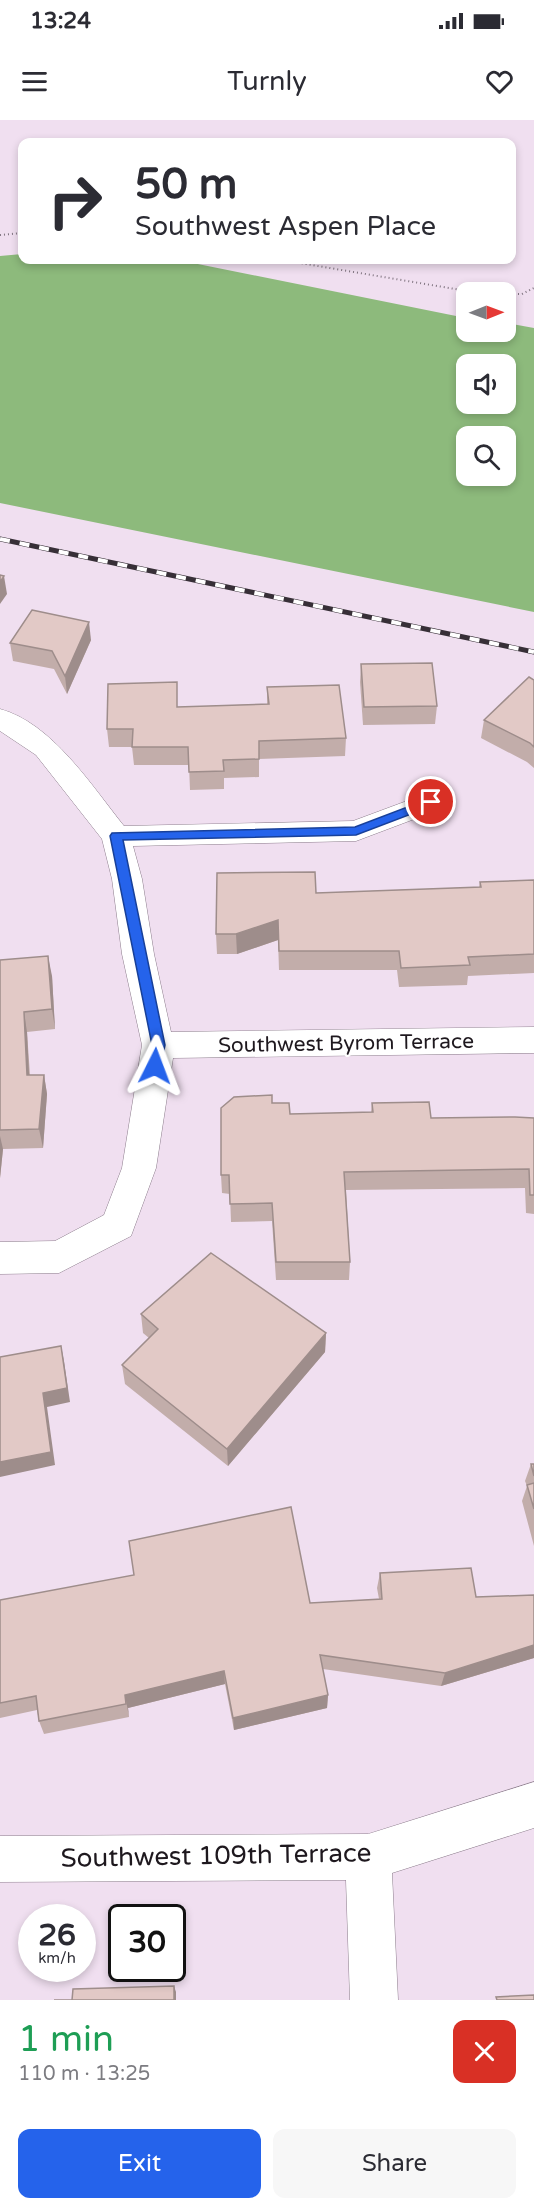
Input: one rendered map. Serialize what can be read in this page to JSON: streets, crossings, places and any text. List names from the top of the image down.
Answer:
{
  "streets": {
    "street": ["Southwest Byrom Terrace", "Southwest 109th Terrace"]
  },
  "north": "right",
  "page": {
    "status": "13:24",
    "header": "Turnly",
    "turn": ["50 m", "Southwest Aspen Place"],
    "speed": "26 km/h",
    "limit": "30",
    "heading": ["1 min", "110 m · 13:25"],
    "buttons": ["Exit", "Share"]
  }
}
